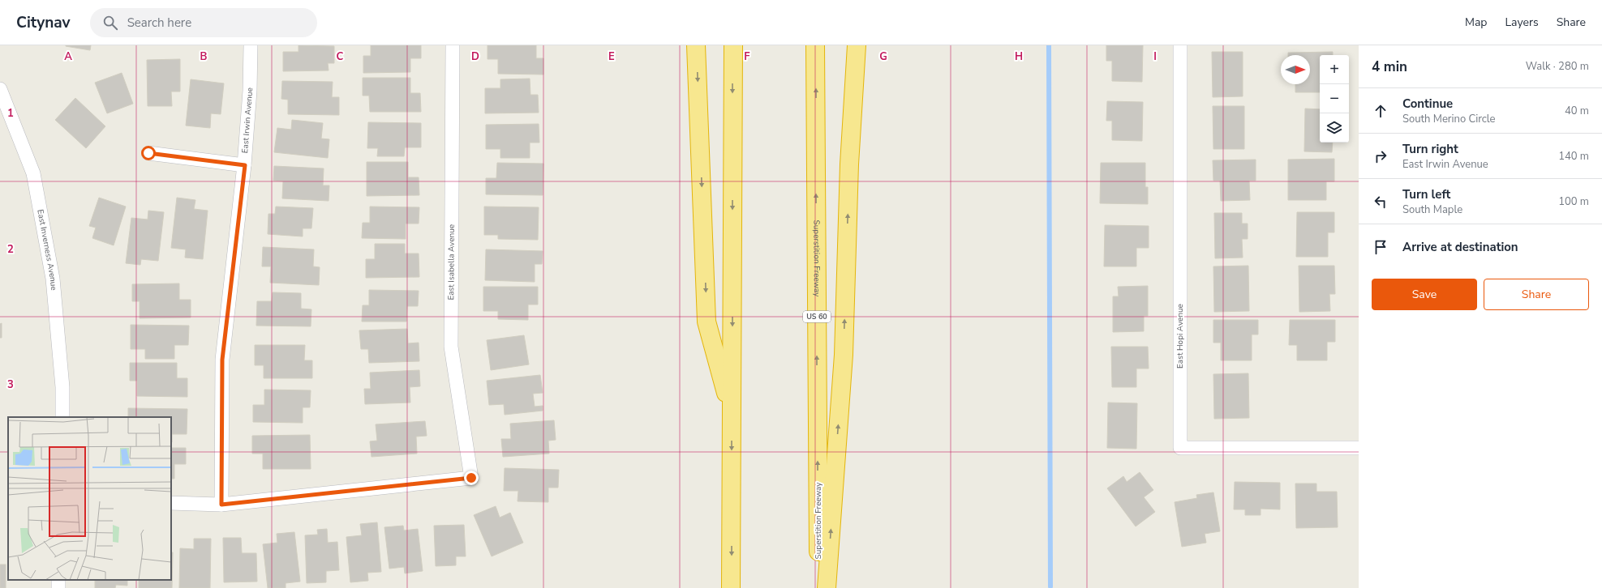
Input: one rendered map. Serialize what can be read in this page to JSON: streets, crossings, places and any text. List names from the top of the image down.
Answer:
{
  "streets": {
    "highway": ["Superstition Freeway", "US 60"],
    "street": [
      "East Irwin Avenue",
      "East Inverness Avenue",
      "East Isabella Avenue",
      "East Hopi Avenue"
    ]
  },
  "crossings": [
    ["East Irwin Avenue", "East Isabella Avenue"]
  ],
  "north": "right",
  "page": {
    "header": "Citynav",
    "search": "Search here",
    "nav": ["Map", "Layers", "Share"],
    "heading": ["4 min", "Walk · 280 m"],
    "map_buttons": ["+", "−"],
    "list": [
      ["Continue", "South Merino Circle", "40 m"],
      ["Turn right", "East Irwin Avenue", "140 m"],
      ["Turn left", "South Maple", "100 m"],
      "Arrive at destination"
    ],
    "buttons": ["Save", "Share"]
  },
  "grid": {
    "columns": [
      "A",
      "B",
      "C",
      "D",
      "E",
      "F",
      "G",
      "H",
      "I"
    ],
    "rows": ["1", "2", "3"]
  }
}
